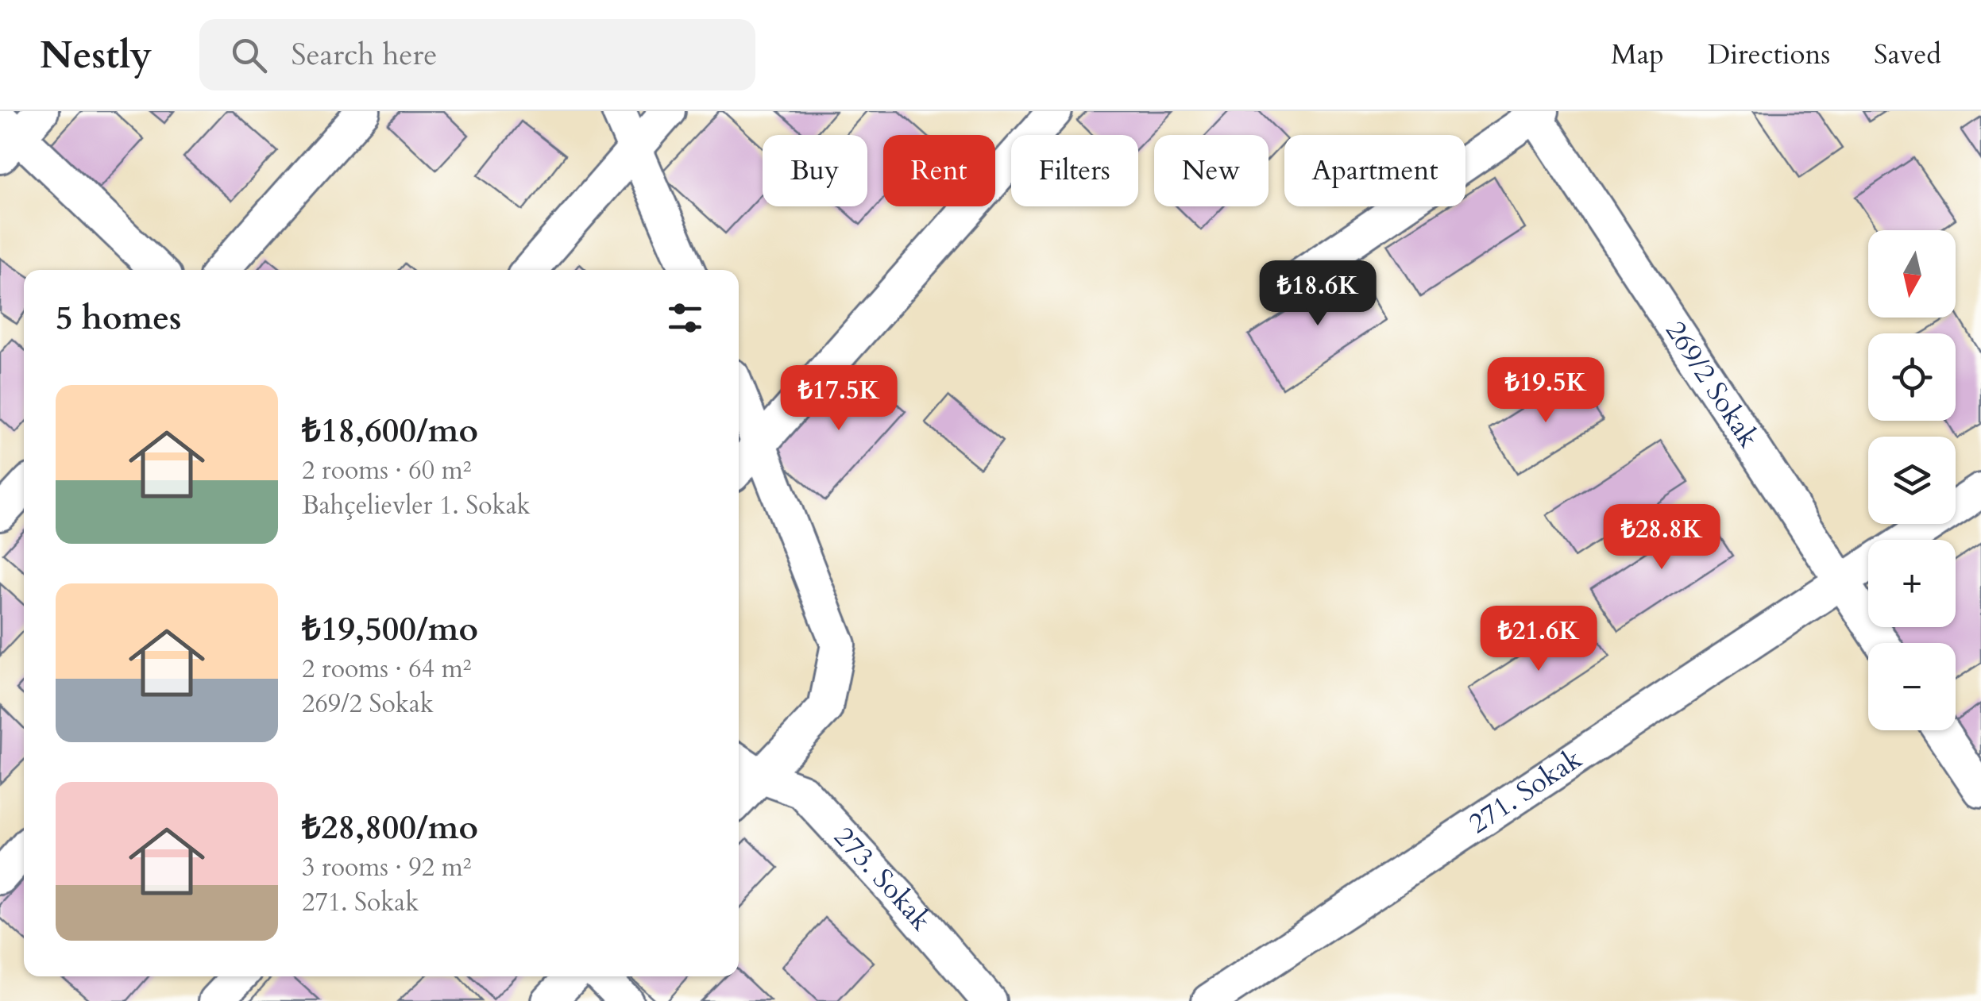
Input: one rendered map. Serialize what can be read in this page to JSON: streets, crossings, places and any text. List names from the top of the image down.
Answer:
{
  "streets": {
    "street": ["269/2 Sokak", "271. Sokak", "273. Sokak"]
  },
  "crossings": [
    ["269/2 Sokak", "271. Sokak"]
  ],
  "north": "bottom",
  "page": {
    "header": "Nestly",
    "search": "Search here",
    "nav": ["Map", "Directions", "Saved"],
    "chip": [
      "Buy",
      "Rent",
      "Filters",
      "New",
      "Apartment"
    ],
    "map_buttons": ["+", "−"],
    "price": [
      "₺18.6K",
      "₺19.5K",
      "₺17.5K",
      "₺28.8K",
      "₺21.6K"
    ],
    "heading": "5 homes",
    "list": [
      {
        "name": "₺18,600/mo",
        "note": "2 rooms · 60 m² · Bahçelievler 1. Sokak"
      },
      {
        "name": "₺19,500/mo",
        "note": "2 rooms · 64 m² · 269/2 Sokak"
      },
      {
        "name": "₺28,800/mo",
        "note": "3 rooms · 92 m² · 271. Sokak"
      }
    ]
  }
}
